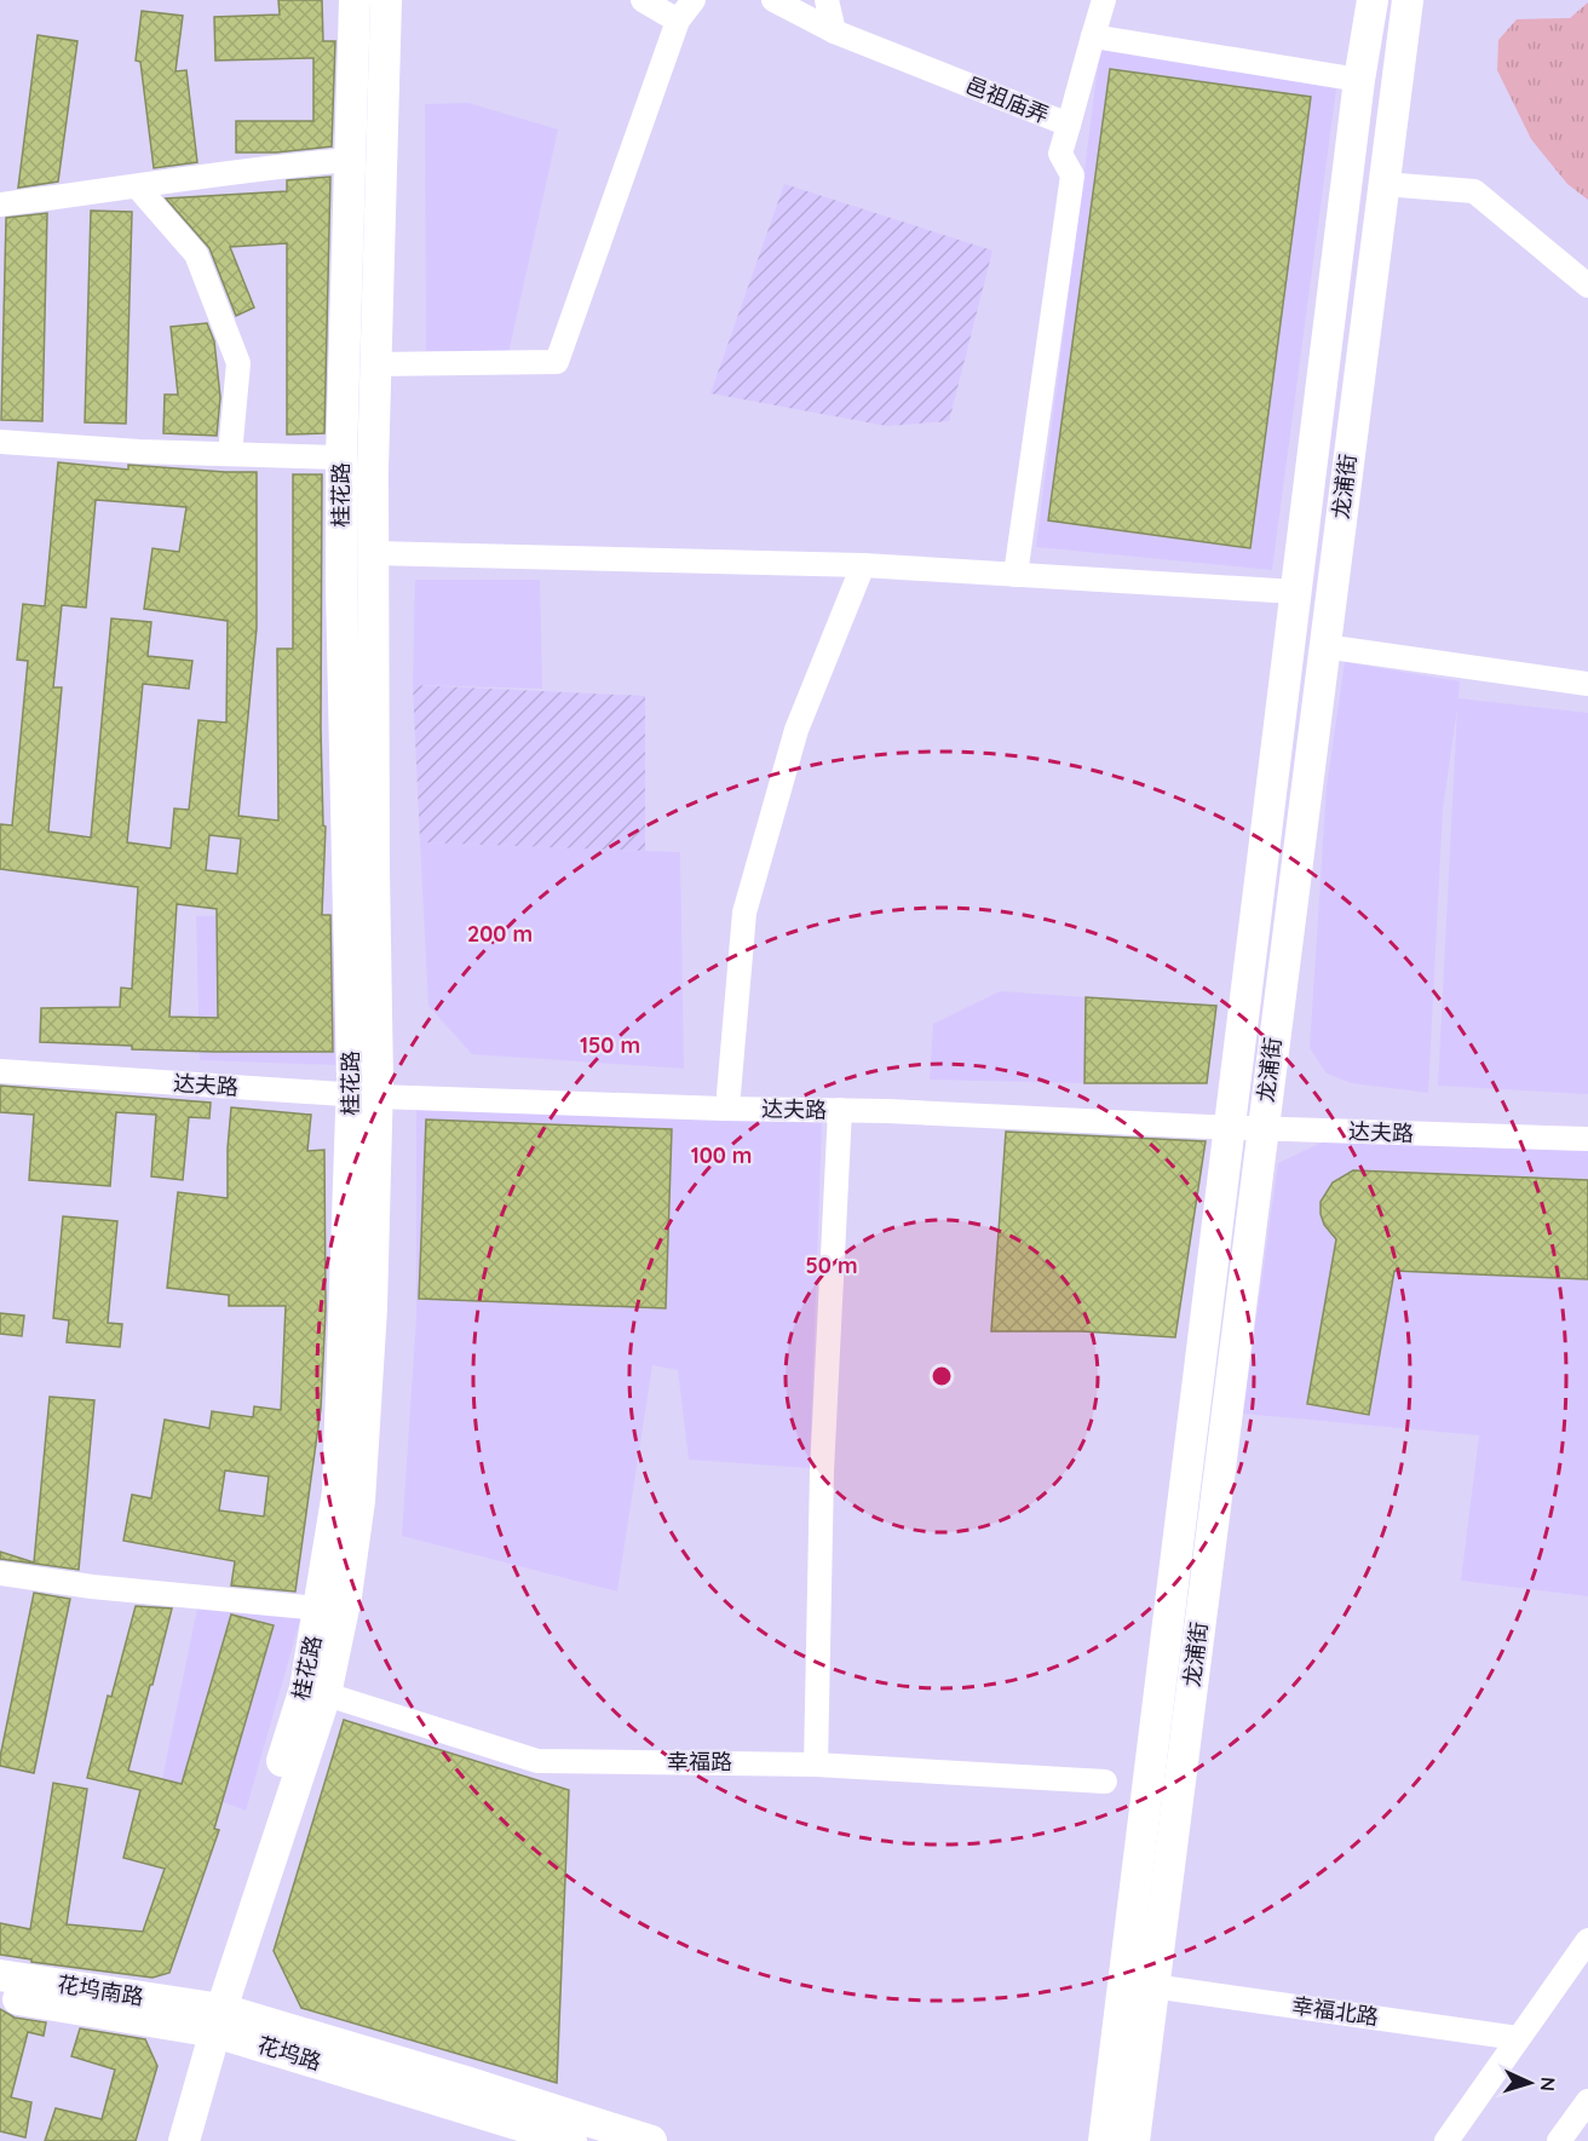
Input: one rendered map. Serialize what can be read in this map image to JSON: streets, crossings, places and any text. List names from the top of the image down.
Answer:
{
  "streets": {
    "main road": [
      "龙浦街",
      "桂花路",
      "花坞南路",
      "花坞路"
    ],
    "street": [
      "邑祖庙弄",
      "达夫路",
      "幸福路",
      "幸福北路"
    ]
  },
  "crossings": [
    ["龙浦街", "达夫路"],
    ["龙浦街", "幸福北路"],
    ["桂花路", "达夫路"],
    ["桂花路", "幸福路"],
    ["桂花路", "花坞南路"],
    ["桂花路", "花坞路"],
    ["花坞南路", "花坞路"]
  ],
  "north": "right",
  "rings": [
    "200 m",
    "150 m",
    "100 m",
    "50 m"
  ]
}
